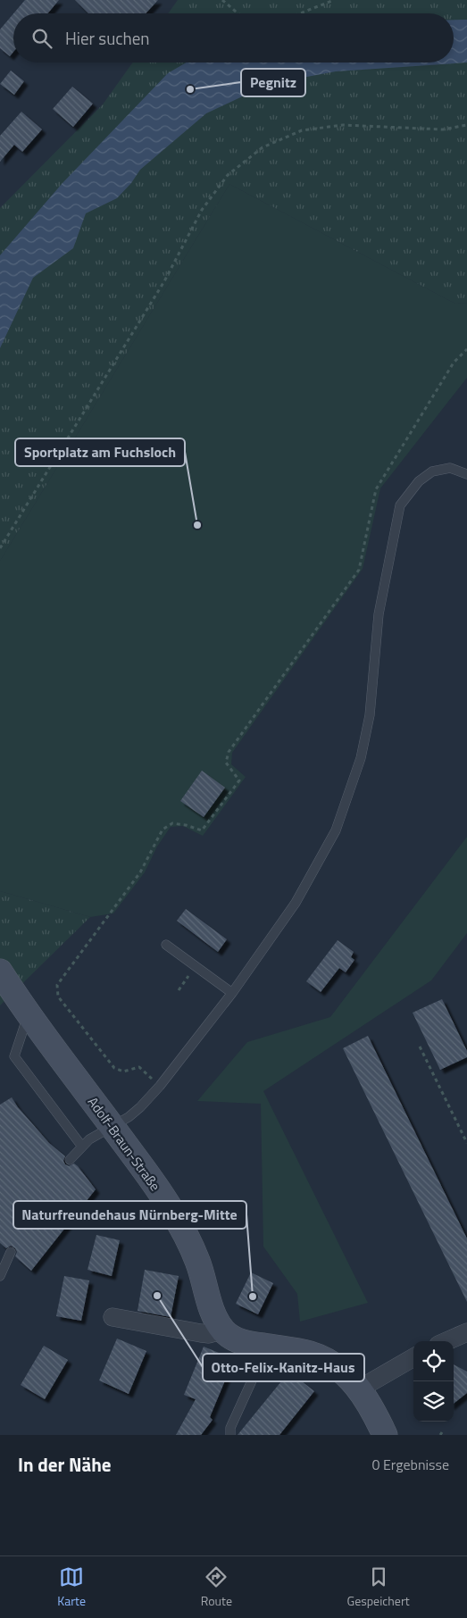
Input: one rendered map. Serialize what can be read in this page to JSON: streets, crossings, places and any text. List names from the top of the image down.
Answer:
{
  "streets": {
    "main road": ["Adolf-Braun-Straße"]
  },
  "places": [
    "Pegnitz",
    "Sportplatz am Fuchsloch",
    "Otto-Felix-Kanitz-Haus",
    "Naturfreundehaus Nürnberg-Mitte"
  ],
  "page": {
    "search": "Hier suchen",
    "heading": ["In der Nähe", "0 Ergebnisse"],
    "nav": ["Karte", "Route", "Gespeichert"]
  }
}
